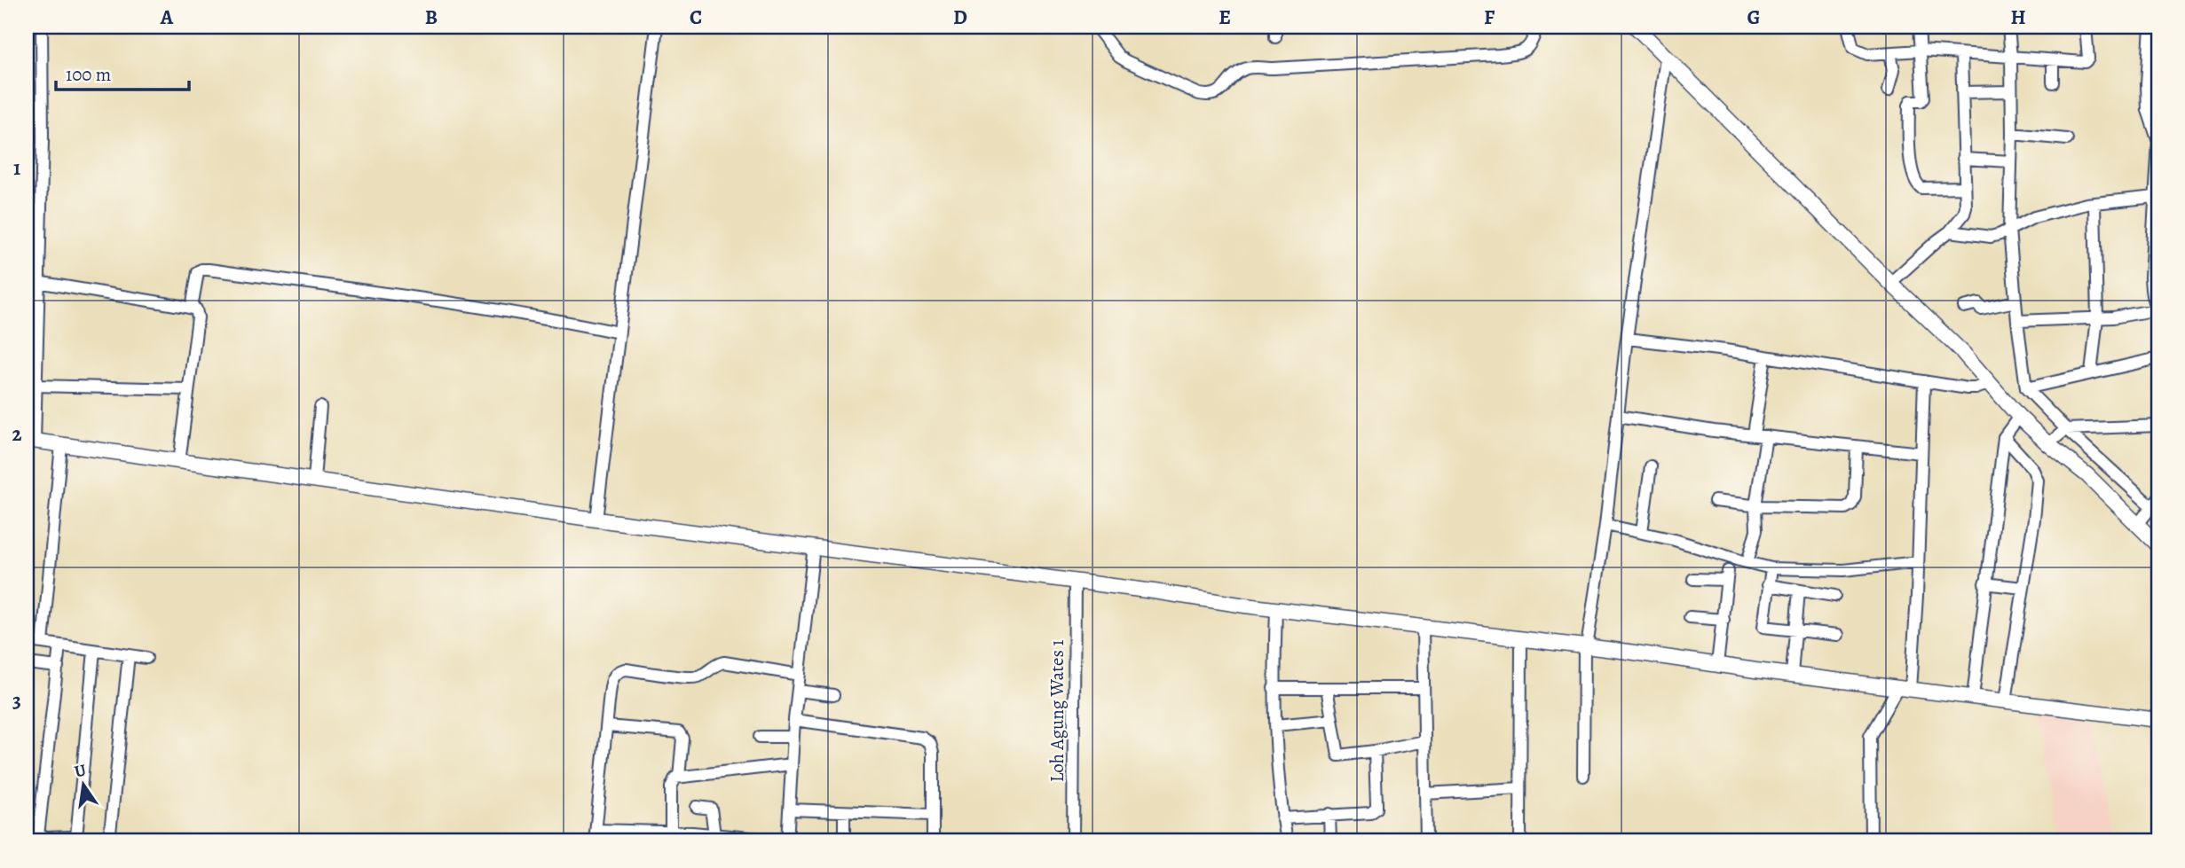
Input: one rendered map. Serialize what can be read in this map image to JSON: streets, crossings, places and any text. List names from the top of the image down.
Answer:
{
  "streets": {
    "street": ["Loh Agung Wates 1"]
  },
  "scale_bar": "100 m",
  "north": "top",
  "grid": {
    "columns": [
      "A",
      "B",
      "C",
      "D",
      "E",
      "F",
      "G",
      "H"
    ],
    "rows": ["1", "2", "3"]
  }
}
